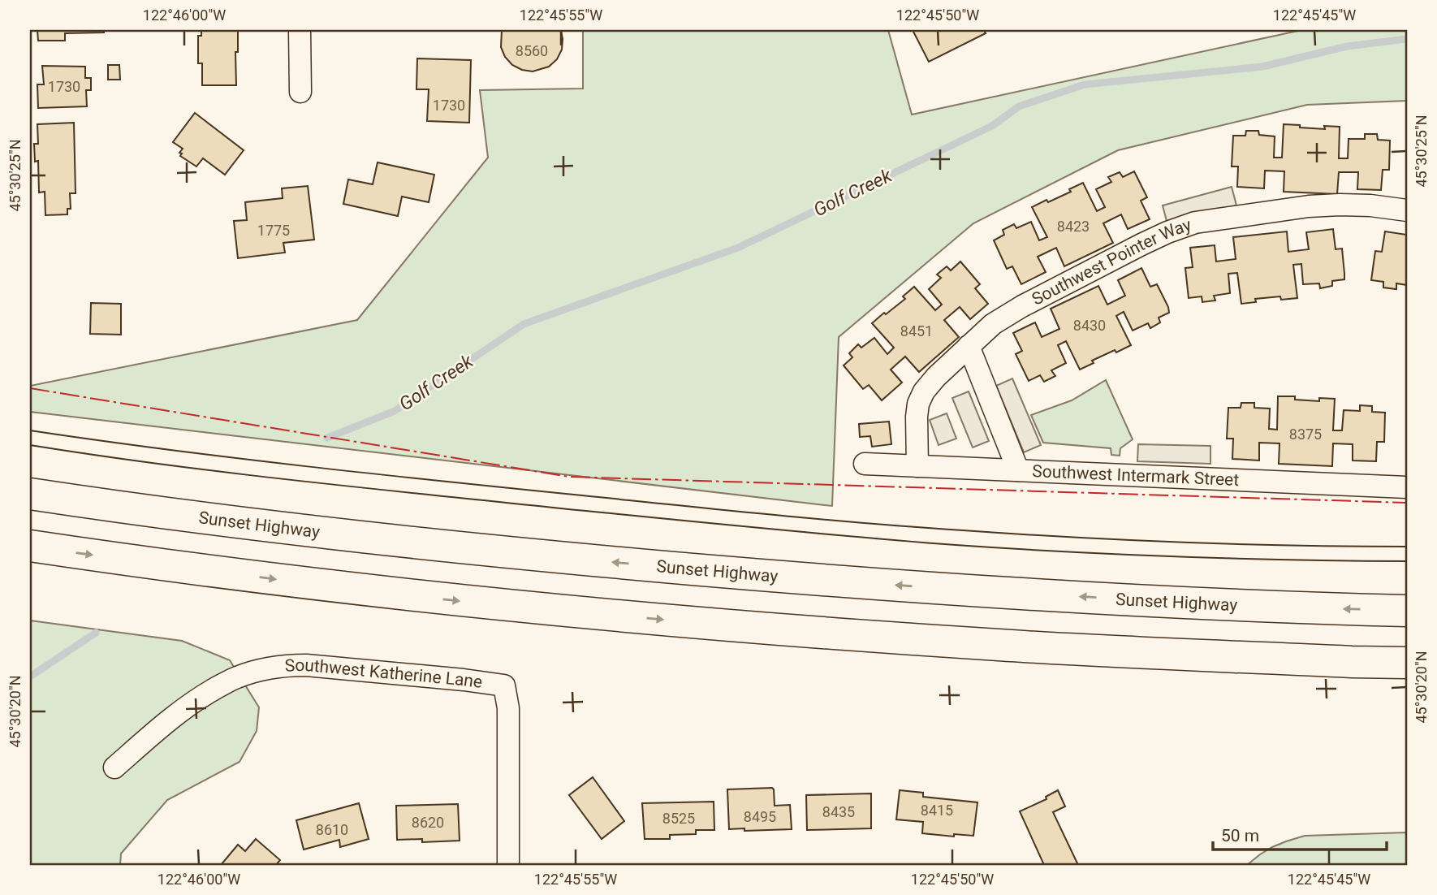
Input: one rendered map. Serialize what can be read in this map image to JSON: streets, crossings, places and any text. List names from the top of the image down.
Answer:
{
  "streets": {
    "highway": ["Sunset Highway"],
    "street": ["Southwest Pointer Way", "Southwest Intermark Street", "Southwest Katherine Lane"]
  },
  "crossings": [
    ["Southwest Pointer Way", "Southwest Intermark Street"]
  ],
  "water": ["Golf Creek"],
  "house_numbers": [
    "8560",
    "1730",
    "1730",
    "8423",
    "1775",
    "8430",
    "8451",
    "8375",
    "8415",
    "8435",
    "8495",
    "8525",
    "8620",
    "8610"
  ],
  "scale_bar": "50 m",
  "coordinates": [
    "122°46'00\"W",
    "122°45'55\"W",
    "122°45'50\"W",
    "122°45'45\"W",
    "45°30'25\"N",
    "45°30'20\"N"
  ]
}
